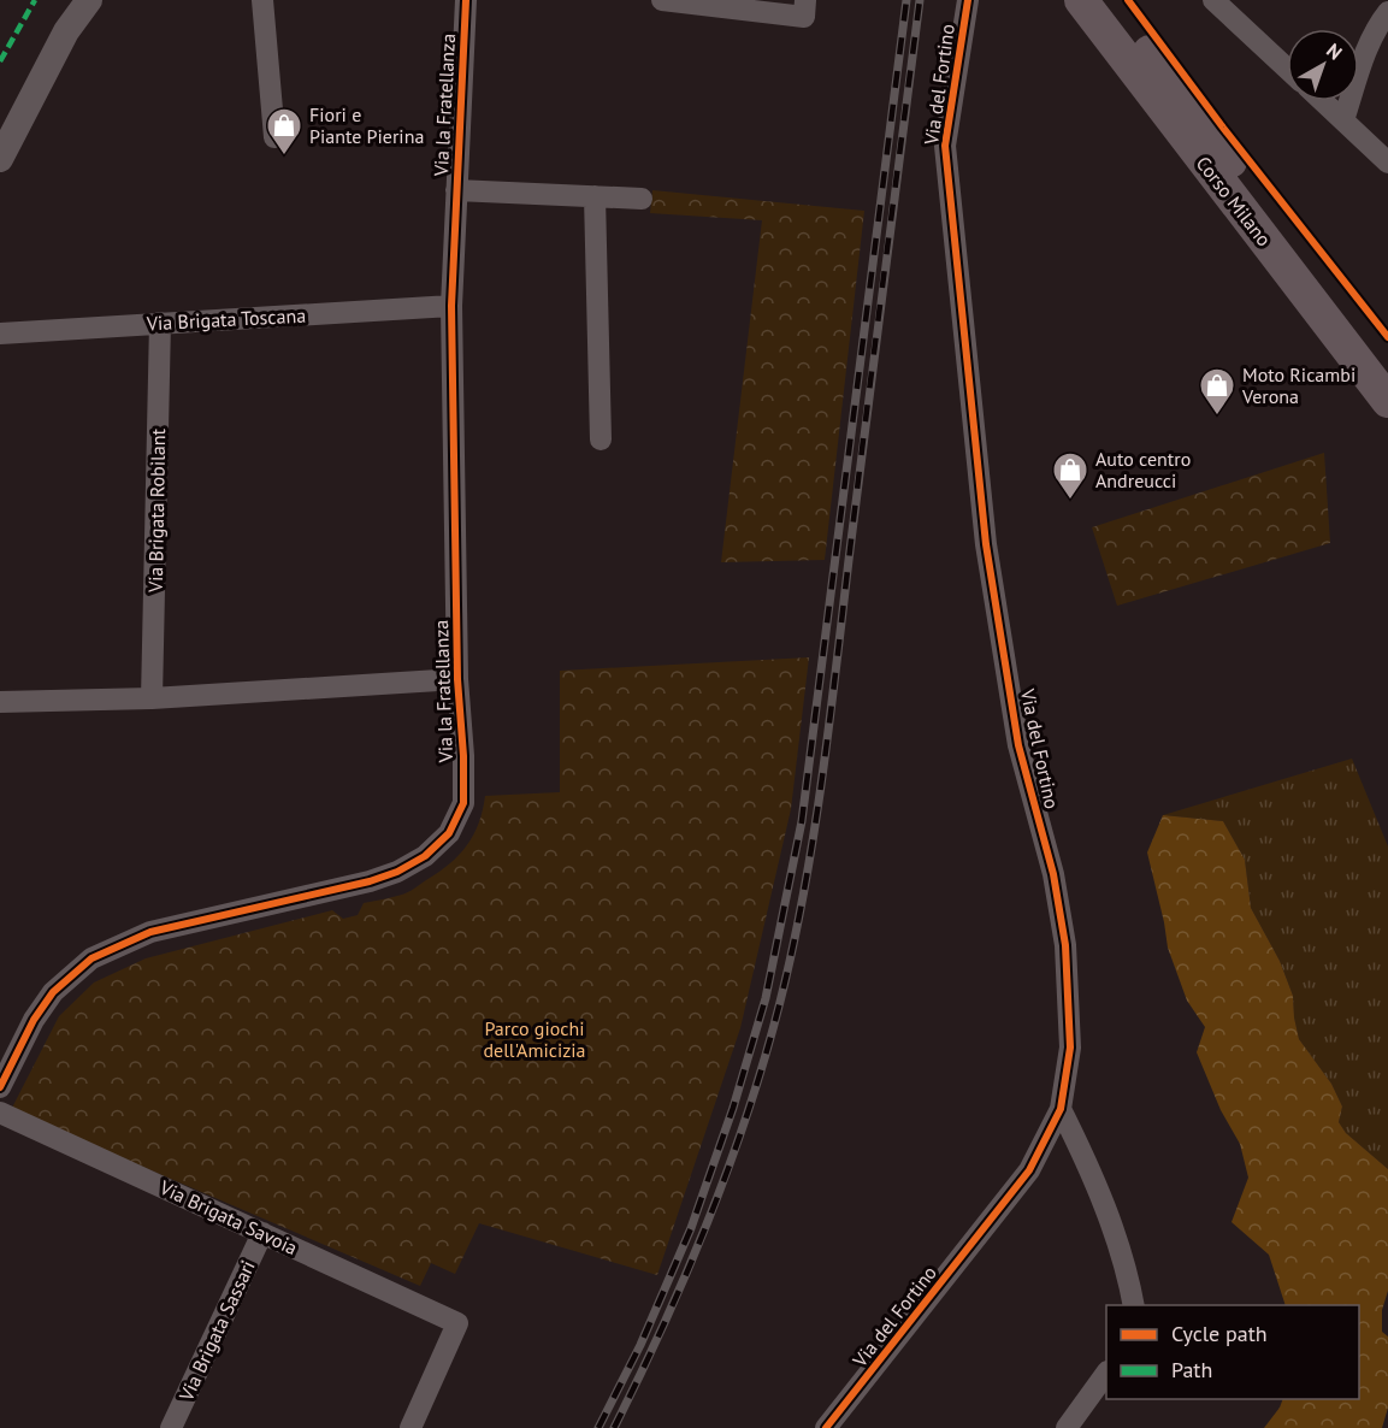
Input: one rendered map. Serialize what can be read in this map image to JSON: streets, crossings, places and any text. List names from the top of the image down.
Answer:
{
  "streets": {
    "main road": ["Corso Milano"],
    "street": [
      "Via del Fortino",
      "Via la Fratellanza",
      "Via Brigata Toscana",
      "Via Brigata Robilant",
      "Via Brigata Savoia",
      "Via Brigata Sassari"
    ]
  },
  "crossings": [
    ["Via la Fratellanza", "Via Brigata Toscana"],
    ["Via Brigata Toscana", "Via Brigata Robilant"],
    ["Via Brigata Savoia", "Via Brigata Sassari"]
  ],
  "parks": ["Parco giochi dell'Amicizia"],
  "places": {
    "shop": ["Fiori e Piante Pierina", "Moto Ricambi Verona", "Auto centro Andreucci"]
  },
  "legend": ["Cycle path", "Path"],
  "north": "top right"
}
